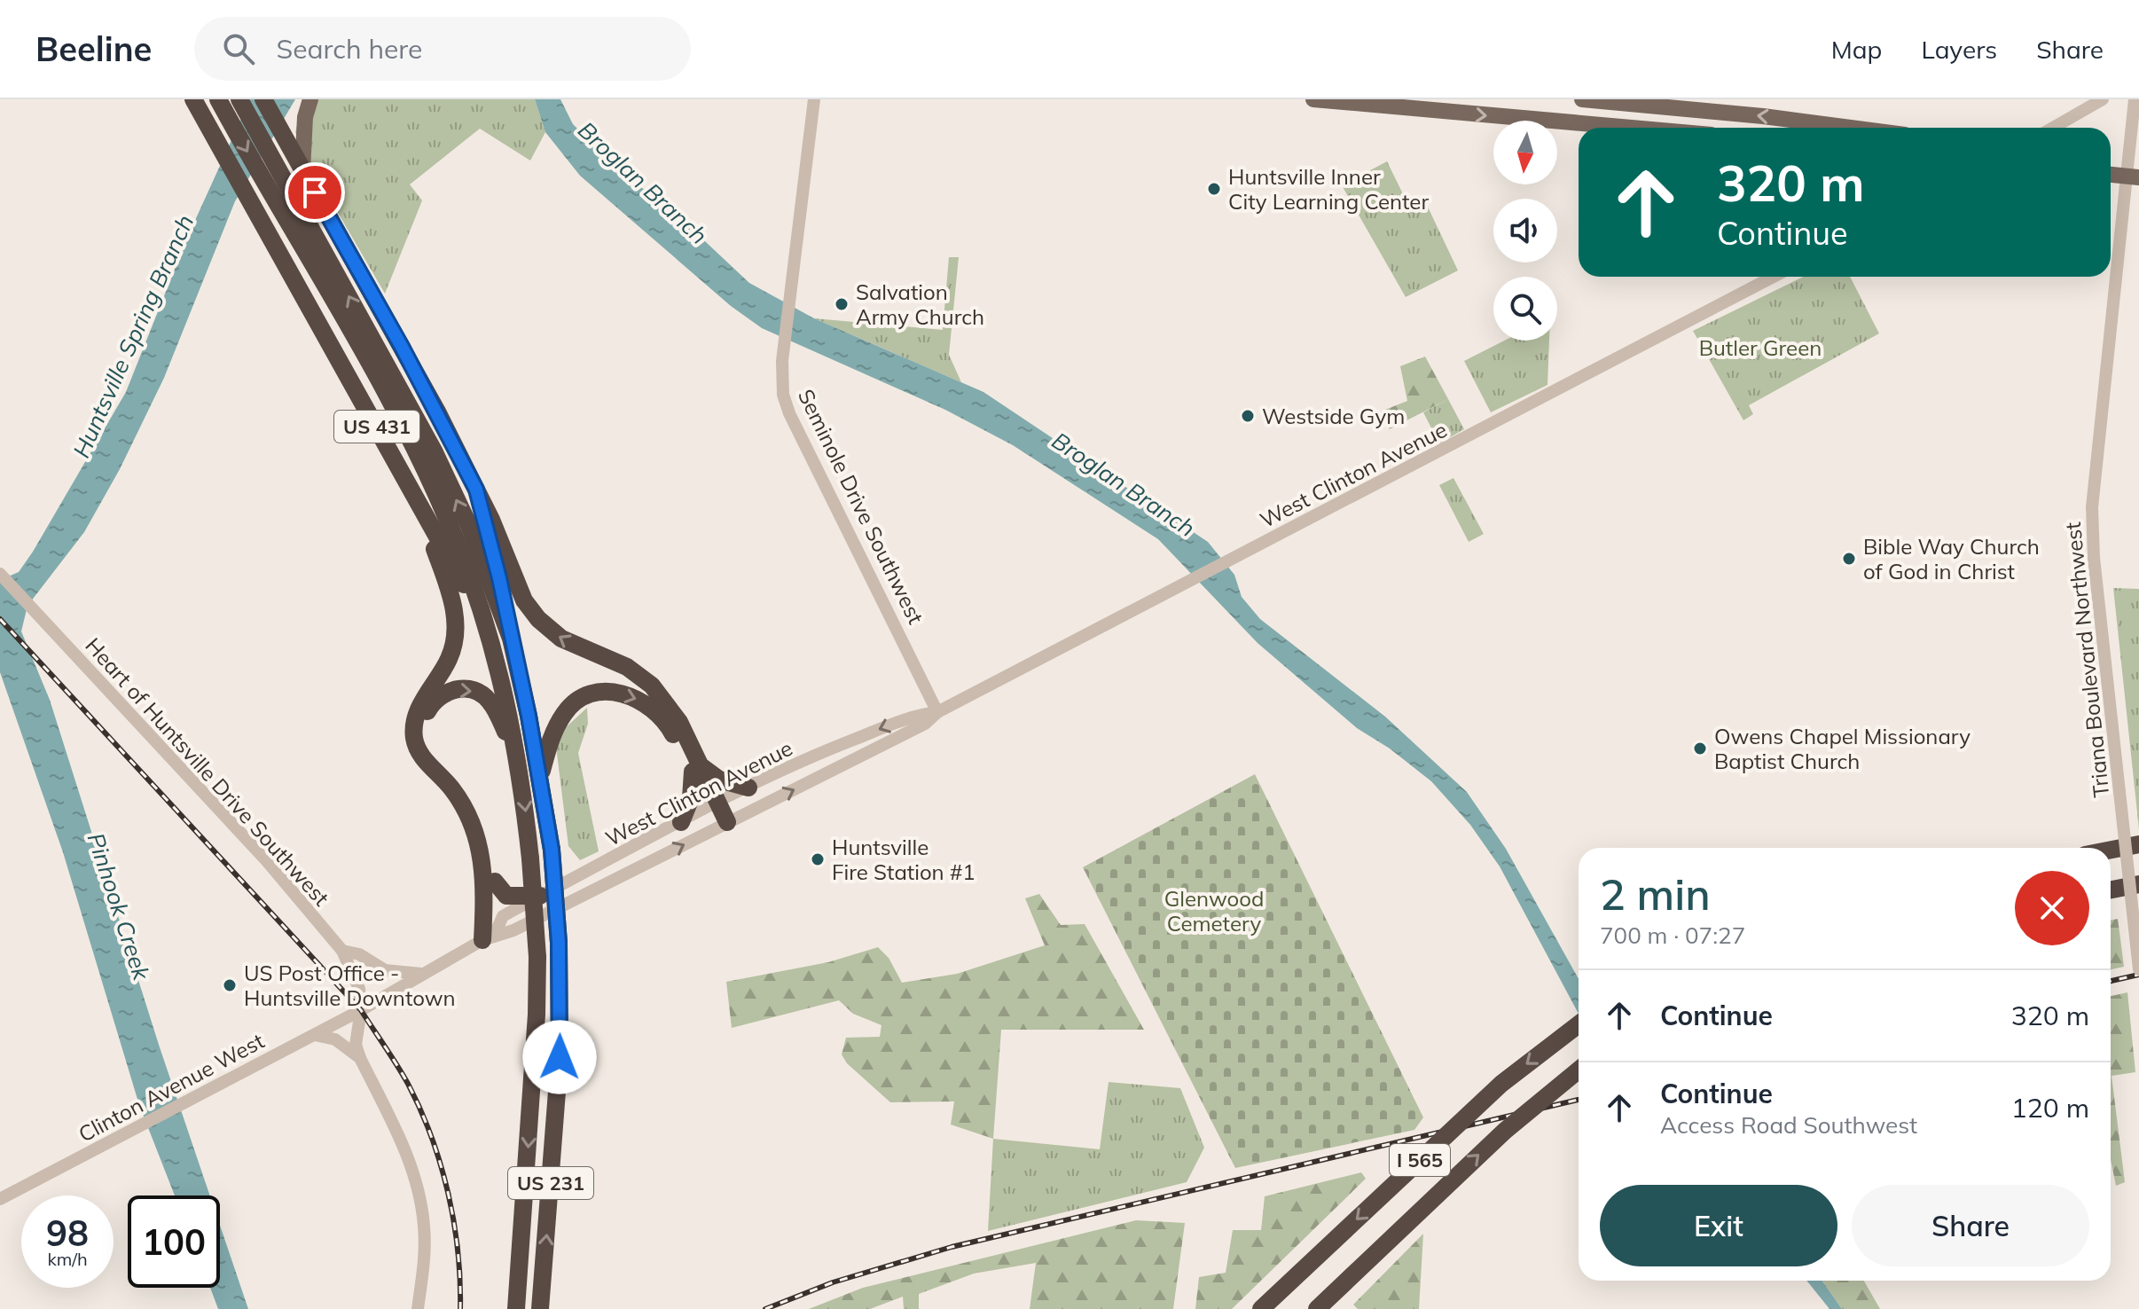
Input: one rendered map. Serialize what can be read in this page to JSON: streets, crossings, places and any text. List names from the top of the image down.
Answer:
{
  "streets": {
    "highway": ["US 431", "I 565", "US 231"],
    "street": [
      "West Clinton Avenue",
      "Seminole Drive Southwest",
      "Triana Boulevard Northwest",
      "Heart of Huntsville Drive Southwest",
      "Clinton Avenue West"
    ]
  },
  "crossings": [
    ["US 431", "US 231"],
    ["West Clinton Avenue", "Seminole Drive Southwest"],
    ["West Clinton Avenue", "Heart of Huntsville Drive Southwest"],
    ["West Clinton Avenue", "Clinton Avenue West"],
    ["Heart of Huntsville Drive Southwest", "Clinton Avenue West"]
  ],
  "water": ["Broglan Branch", "Huntsville Spring Branch", "Pinhook Creek"],
  "parks": ["Butler Green", "Glenwood Cemetery"],
  "places": [
    "Huntsville Inner City Learning Center",
    "Salvation Army Church",
    "Westside Gym",
    "Bible Way Church of God in Christ",
    "Owens Chapel Missionary Baptist Church",
    "Huntsville Fire Station #1",
    "US Post Office - Huntsville Downtown"
  ],
  "north": "bottom",
  "page": {
    "header": "Beeline",
    "search": "Search here",
    "nav": ["Map", "Layers", "Share"],
    "turn": ["320 m", "Continue"],
    "heading": ["2 min", "700 m · 07:27"],
    "list": [
      {
        "name": "Continue",
        "value": "320 m"
      },
      {
        "name": "Continue",
        "note": "Access Road Southwest",
        "value": "120 m"
      }
    ],
    "buttons": ["Exit", "Share"],
    "speed": "98 km/h",
    "limit": "100"
  }
}
